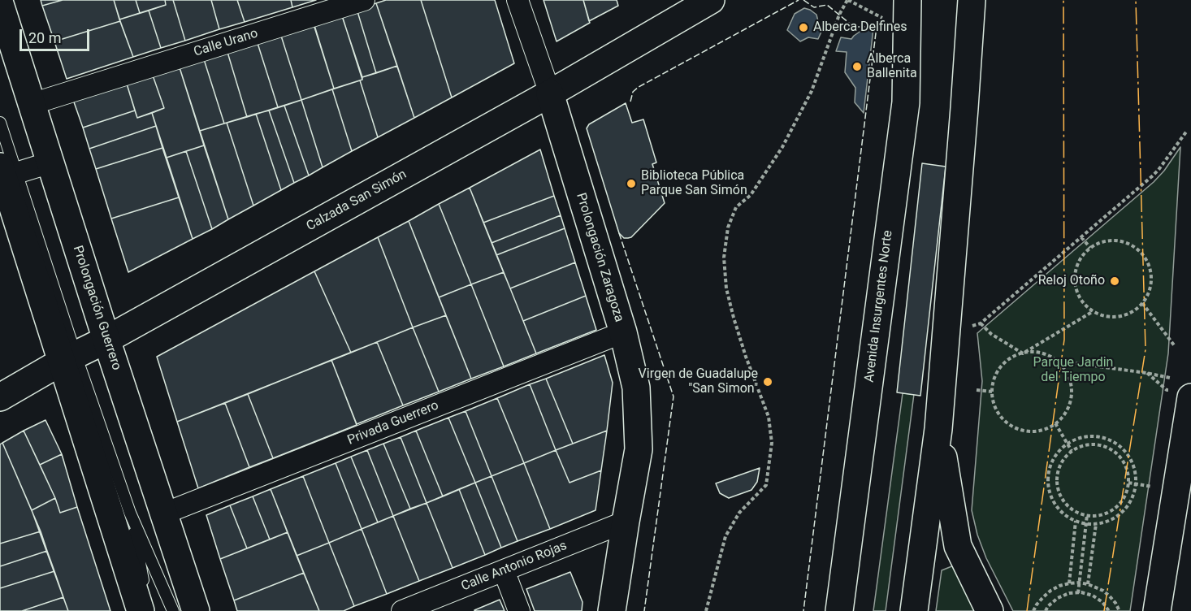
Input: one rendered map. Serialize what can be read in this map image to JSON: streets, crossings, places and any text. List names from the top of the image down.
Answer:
{
  "streets": {
    "main road": [
      "Calzada San Simón",
      "Prolongación Zaragoza",
      "Avenida Insurgentes Norte",
      "Prolongación Guerrero"
    ],
    "street": ["Calle Urano", "Privada Guerrero", "Calle Antonio Rojas"]
  },
  "crossings": [
    ["Calle Urano", "Prolongación Guerrero"],
    ["Calzada San Simón", "Prolongación Zaragoza"],
    ["Calzada San Simón", "Prolongación Guerrero"],
    ["Prolongación Zaragoza", "Privada Guerrero"],
    ["Prolongación Zaragoza", "Calle Antonio Rojas"],
    ["Prolongación Guerrero", "Privada Guerrero"]
  ],
  "parks": ["Parque Jardin del Tiempo"],
  "places": [
    "Alberca Delfines",
    "Alberca Ballenita",
    "Biblioteca Pública Parque San Simón",
    "Reloj Otoño",
    "Virgen de Guadalupe \"San Simon\""
  ],
  "scale_bar": "20 m"
}
